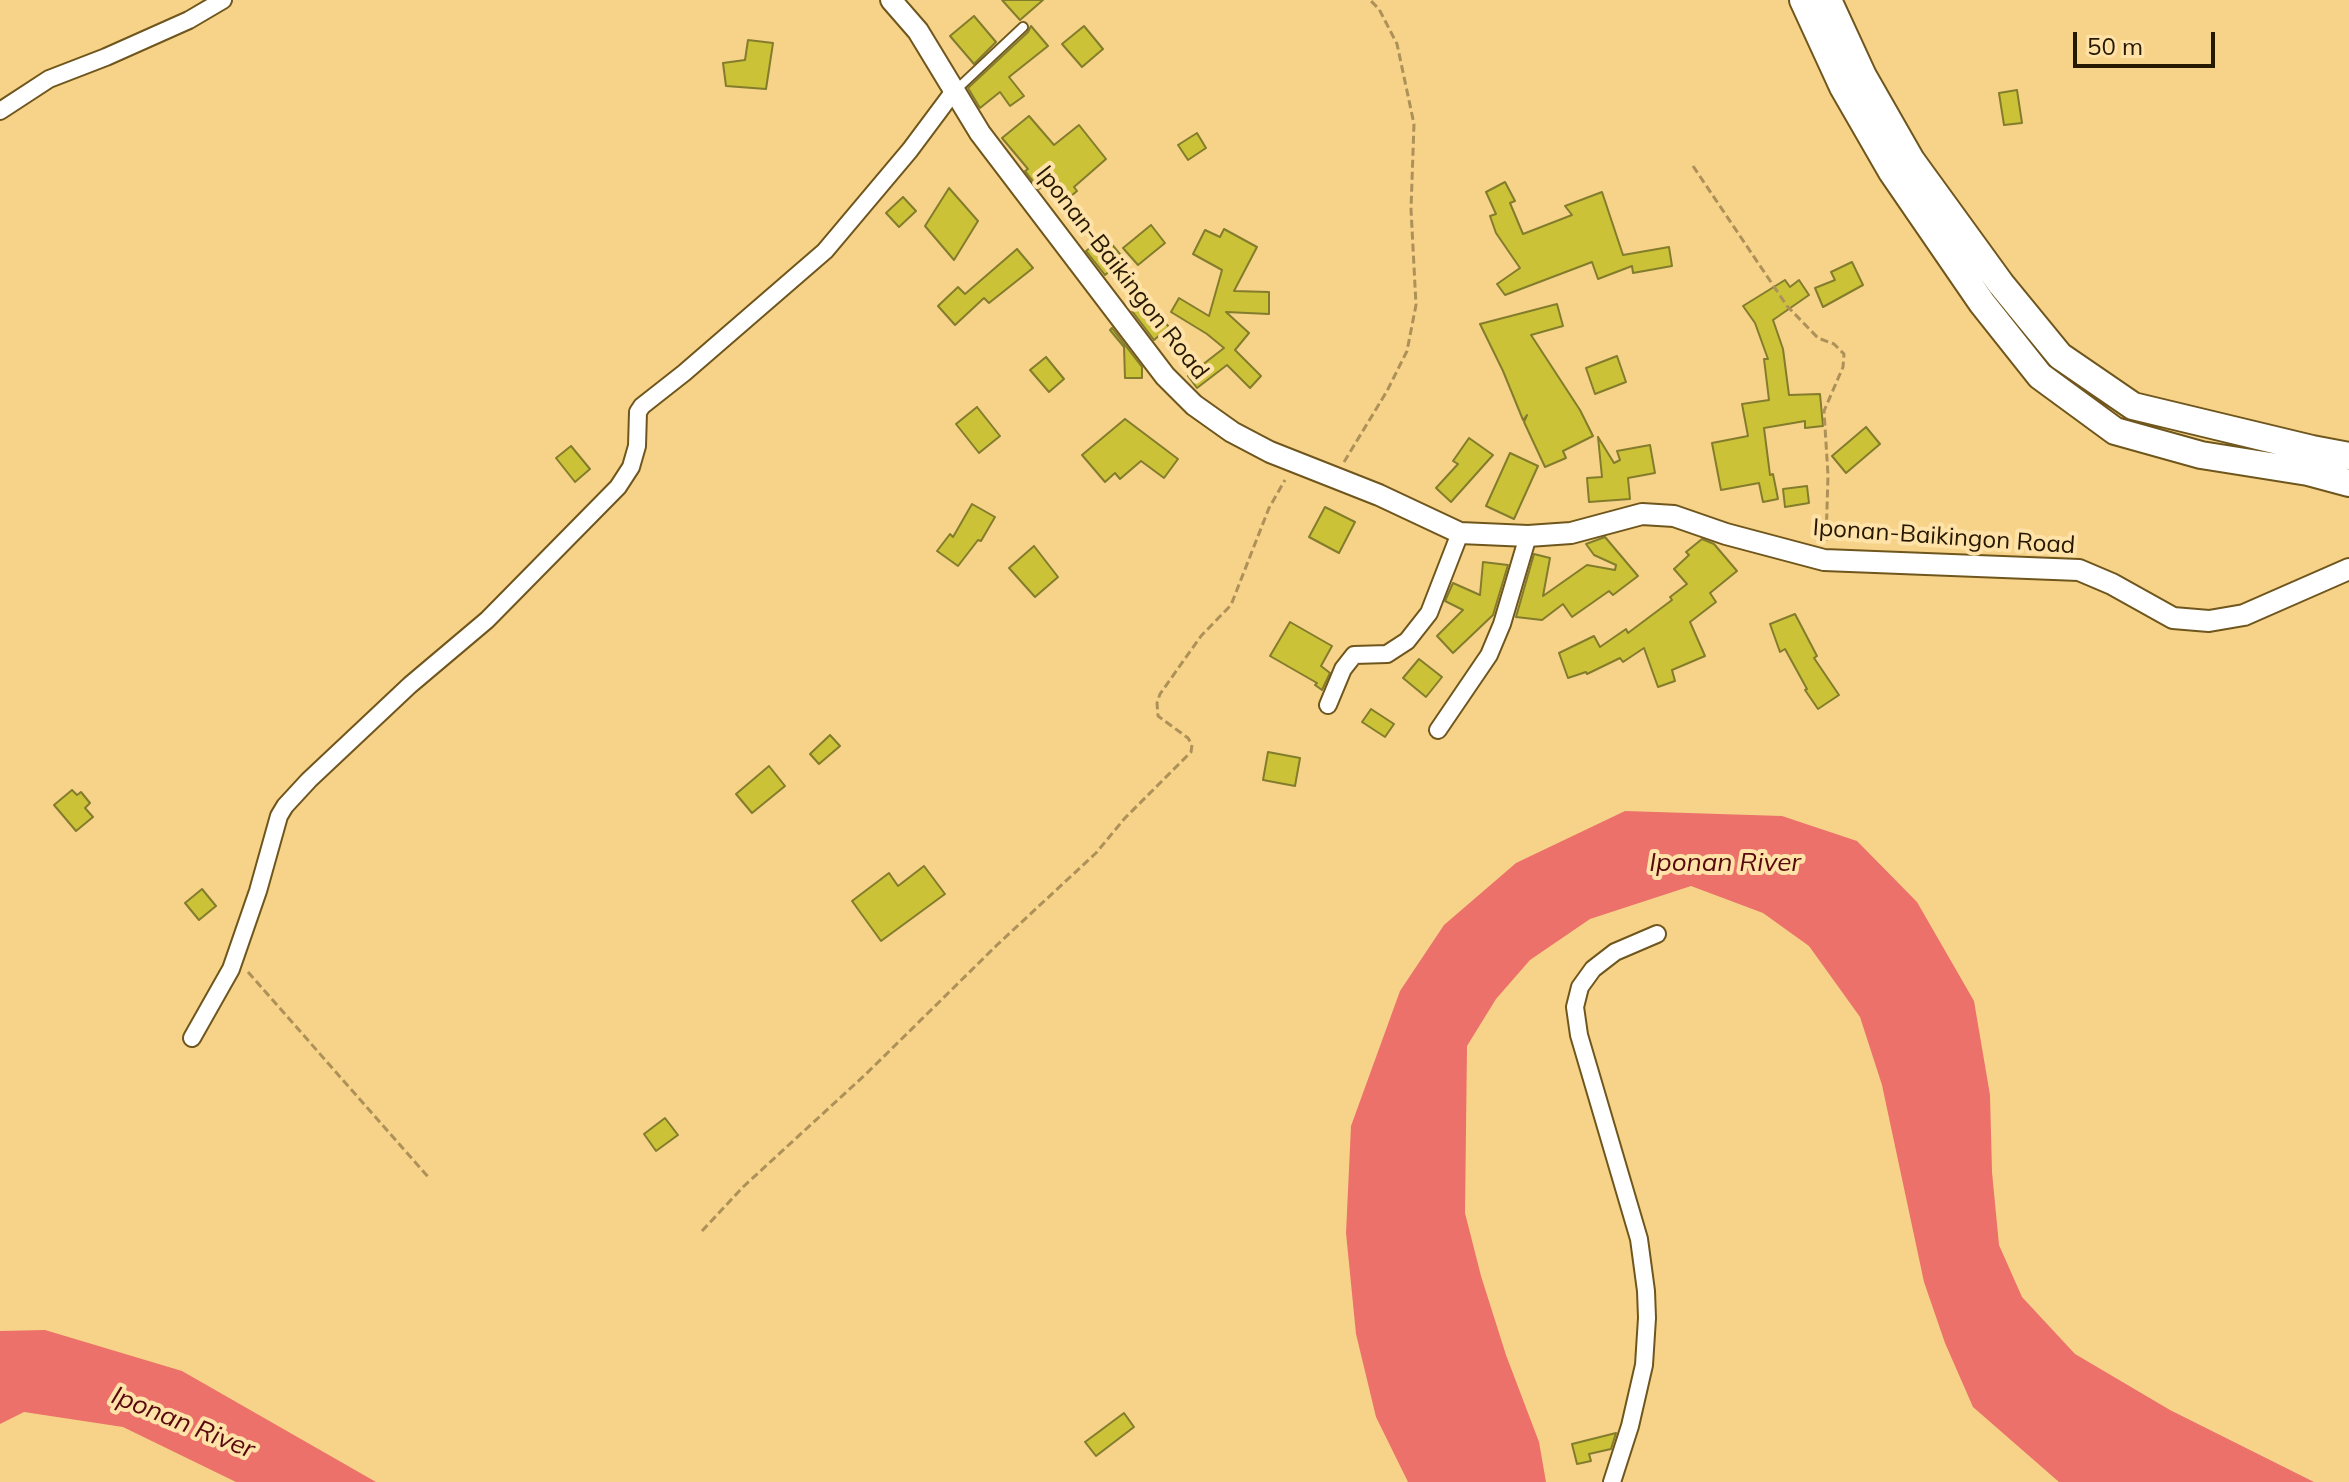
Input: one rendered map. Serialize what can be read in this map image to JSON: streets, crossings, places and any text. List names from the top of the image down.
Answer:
{
  "streets": {
    "street": ["Iponan-Baikingon Road"]
  },
  "water": ["Iponan River"],
  "scale_bar": "50 m"
}
